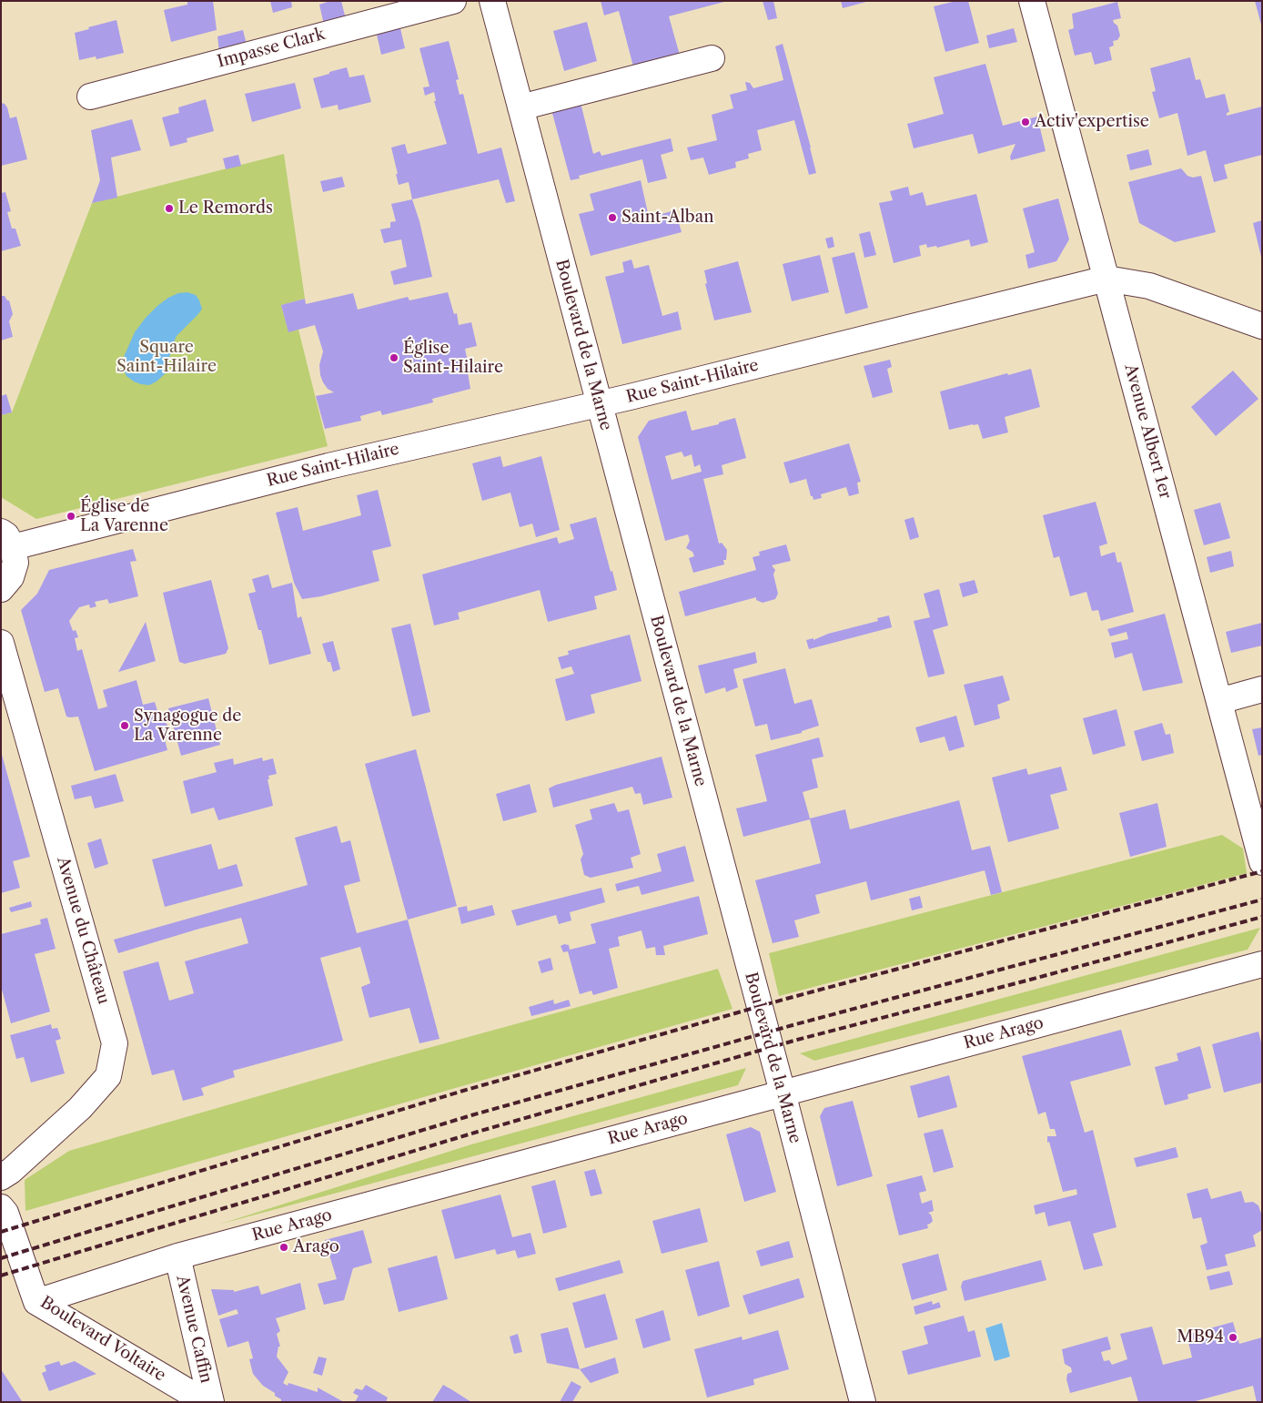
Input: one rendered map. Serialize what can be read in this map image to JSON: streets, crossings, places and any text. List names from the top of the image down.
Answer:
{
  "streets": {
    "street": [
      "Impasse Clark",
      "Boulevard de la Marne",
      "Rue Saint-Hilaire",
      "Avenue Albert 1er",
      "Avenue du Château",
      "Rue Arago",
      "Avenue Caffin",
      "Boulevard Voltaire"
    ]
  },
  "crossings": [
    ["Boulevard de la Marne", "Rue Saint-Hilaire"],
    ["Boulevard de la Marne", "Rue Arago"],
    ["Rue Saint-Hilaire", "Avenue Albert 1er"],
    ["Rue Arago", "Avenue Caffin"],
    ["Rue Arago", "Boulevard Voltaire"]
  ],
  "parks": ["Square Saint-Hilaire"],
  "places": [
    "Activ'expertise",
    "Le Remords",
    "Saint-Alban",
    "Église Saint-Hilaire",
    "Église de La Varenne",
    "Synagogue de La Varenne",
    "Arago",
    "MB94"
  ]
}
